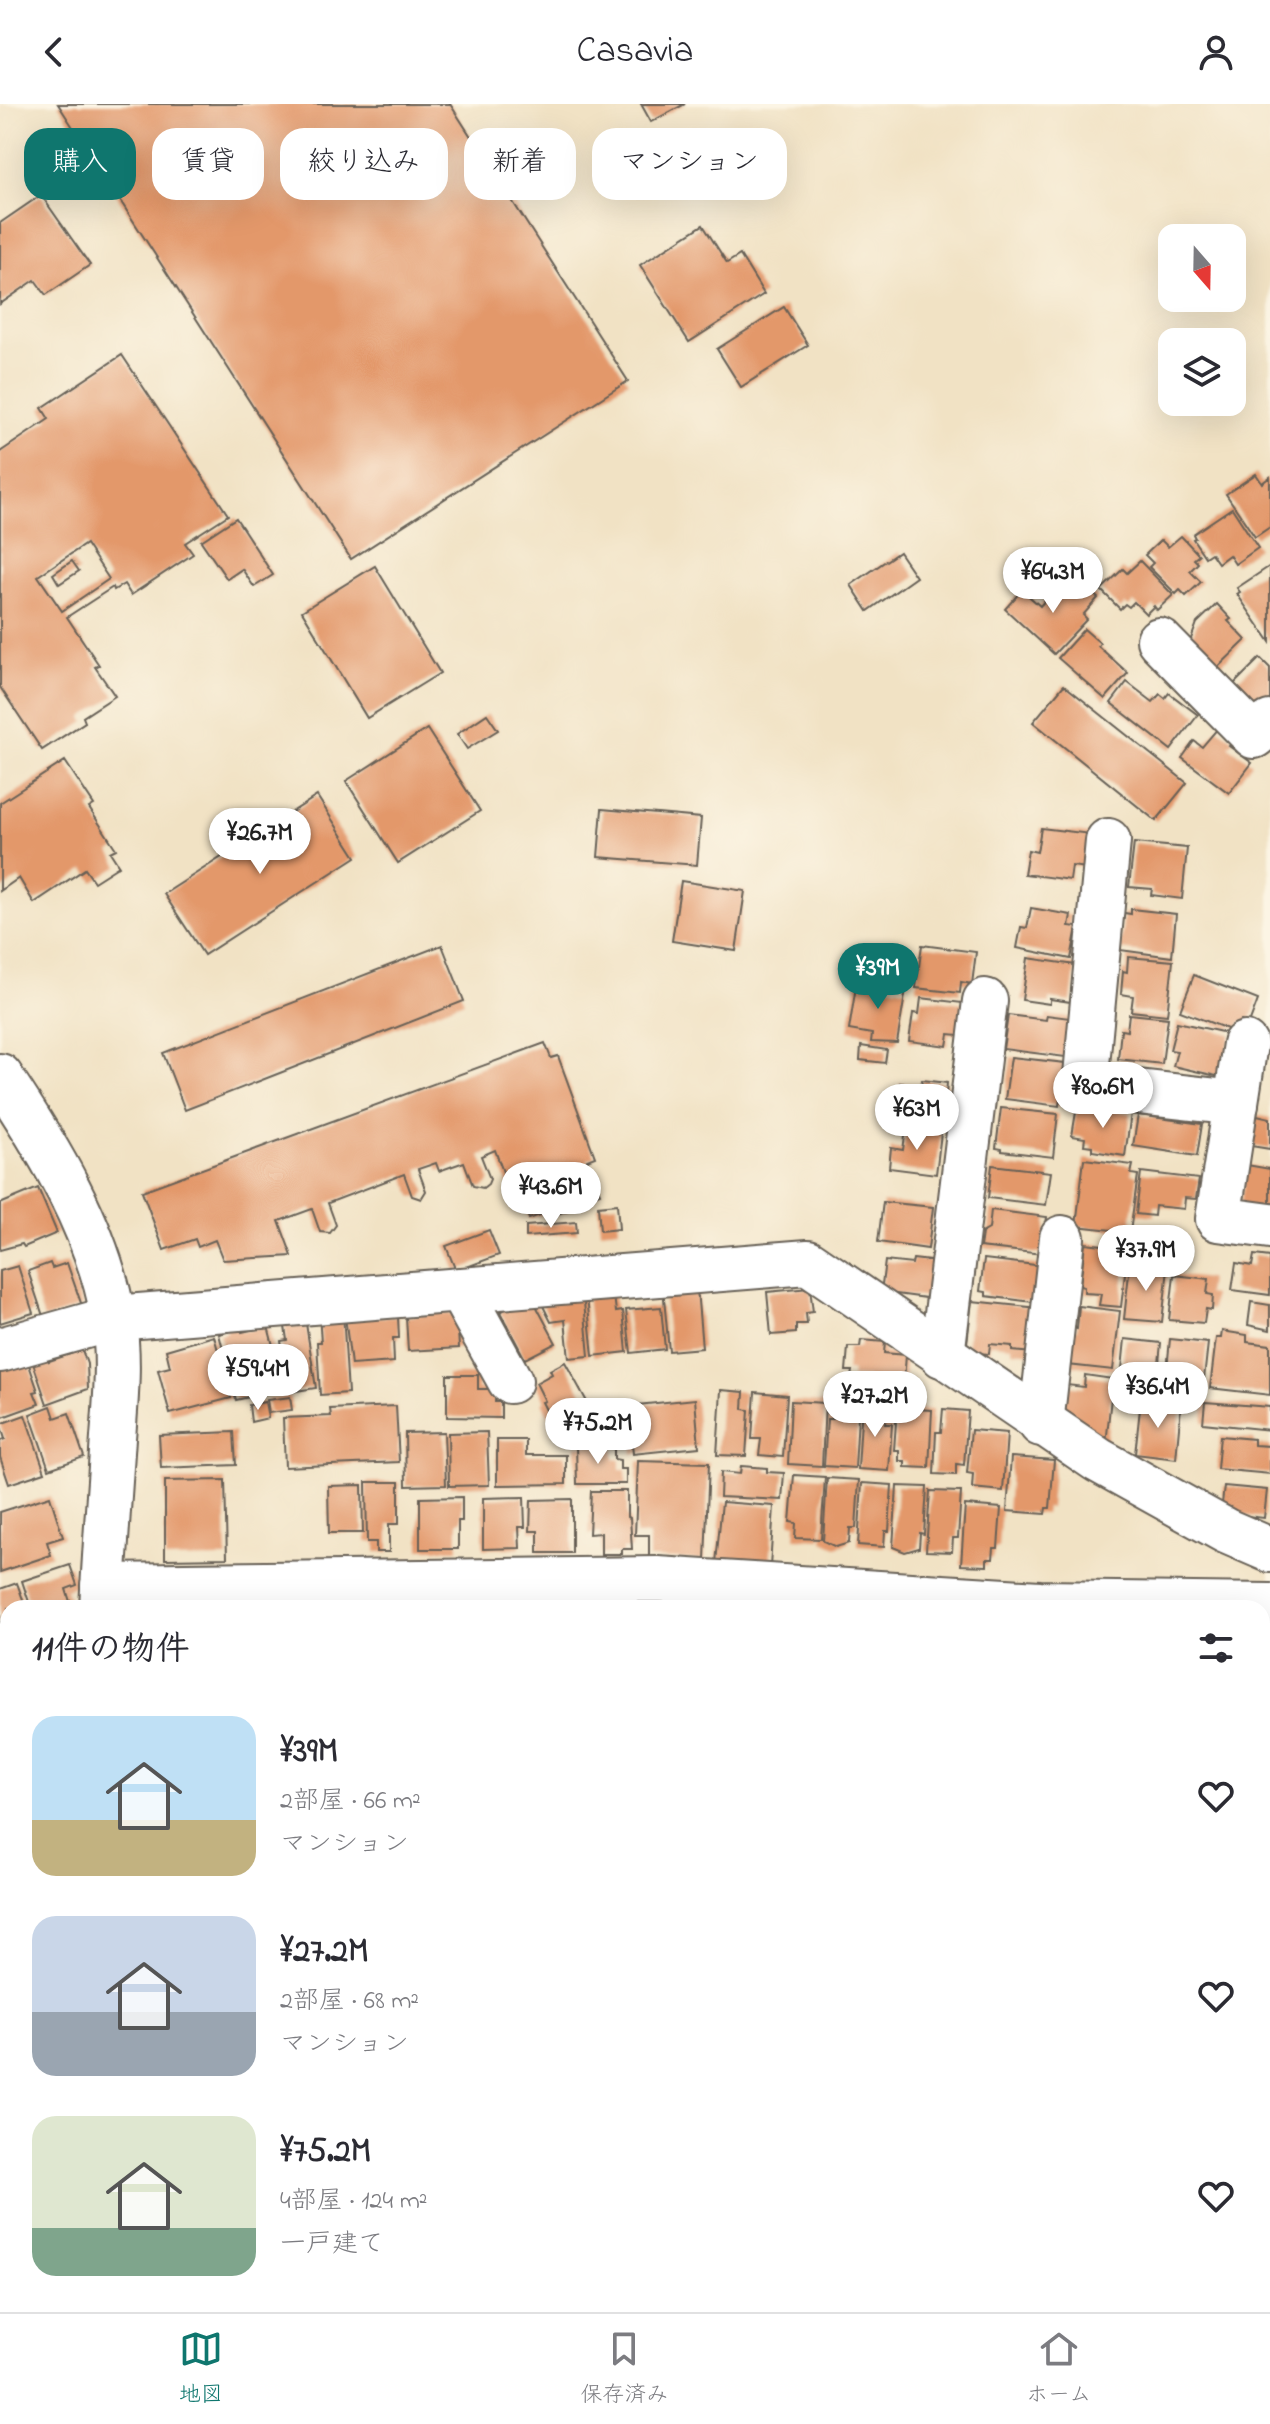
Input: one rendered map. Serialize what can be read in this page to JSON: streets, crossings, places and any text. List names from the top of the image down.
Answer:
{
  "north": "bottom",
  "page": {
    "header": "Casavia",
    "chip": [
      "購入",
      "賃貸",
      "絞り込み",
      "新着",
      "マンション"
    ],
    "price": [
      "¥64.3M",
      "¥26.7M",
      "¥39M",
      "¥80.6M",
      "¥63M",
      "¥43.6M",
      "¥37.9M",
      "¥59.4M",
      "¥36.4M",
      "¥27.2M",
      "¥75.2M"
    ],
    "heading": "11件の物件",
    "list": [
      {
        "name": "¥39M",
        "note": "2部屋 · 66 m² · マンション"
      },
      {
        "name": "¥27.2M",
        "note": "2部屋 · 68 m² · マンション"
      },
      {
        "name": "¥75.2M",
        "note": "4部屋 · 124 m² · 一戸建て"
      }
    ],
    "tabs": ["地図", "保存済み", "ホーム"]
  }
}
